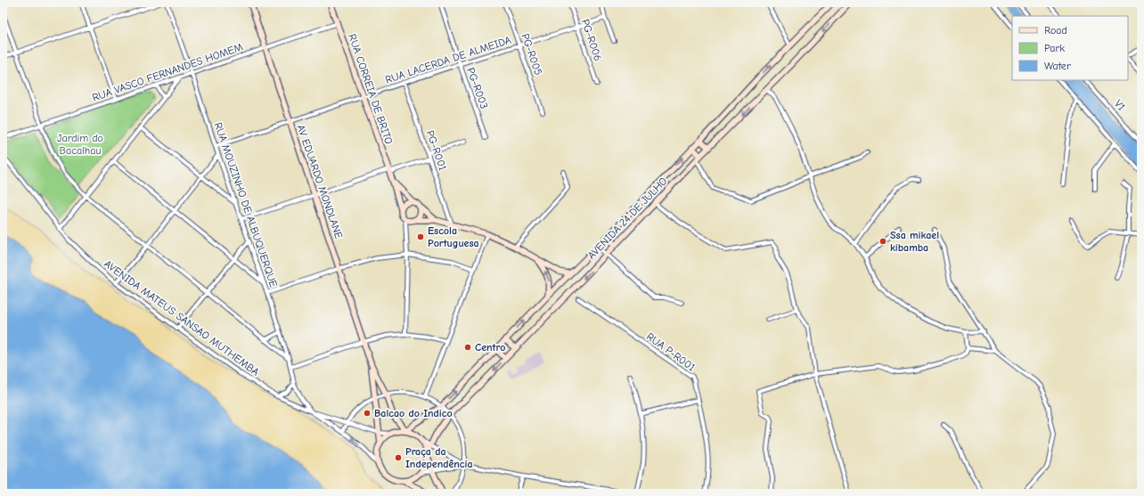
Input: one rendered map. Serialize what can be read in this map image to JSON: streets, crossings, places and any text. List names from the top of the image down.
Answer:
{
  "streets": {
    "street": [
      "PG-R006",
      "PG-R005",
      "RUA LACERDA DE ALMEIDA",
      "RUA VASCO FERNANDES HOMEM",
      "PG-R003",
      "RUA CORREIA DE BRITO",
      "V1",
      "PG-R001",
      "AV EDUARDO MONDLANE",
      "RUA MOUZINHO DE ALBUQUERQUE",
      "AVENIDA 24 DE JULHO",
      "AVENIDA MATEUS SANSAO MUTHEMBA",
      "RUA P-R001"
    ]
  },
  "crossings": [
    ["PG-R006", "RUA LACERDA DE ALMEIDA"],
    ["PG-R005", "RUA LACERDA DE ALMEIDA"],
    ["RUA LACERDA DE ALMEIDA", "PG-R003"],
    ["RUA LACERDA DE ALMEIDA", "RUA CORREIA DE BRITO"],
    ["RUA LACERDA DE ALMEIDA", "PG-R001"],
    ["RUA LACERDA DE ALMEIDA", "AV EDUARDO MONDLANE"],
    ["RUA LACERDA DE ALMEIDA", "RUA MOUZINHO DE ALBUQUERQUE"],
    ["RUA VASCO FERNANDES HOMEM", "RUA CORREIA DE BRITO"],
    ["RUA VASCO FERNANDES HOMEM", "AV EDUARDO MONDLANE"],
    ["RUA VASCO FERNANDES HOMEM", "RUA MOUZINHO DE ALBUQUERQUE"],
    ["RUA MOUZINHO DE ALBUQUERQUE", "AVENIDA MATEUS SANSAO MUTHEMBA"]
  ],
  "parks": ["Jardim do Bacalhau"],
  "places": [
    "Escola Portuguesa",
    "Ssa mikael kibamba",
    "Centro",
    "Balcao do Indico",
    "Praça da Independência"
  ],
  "legend": ["Road", "Park", "Water"]
}
